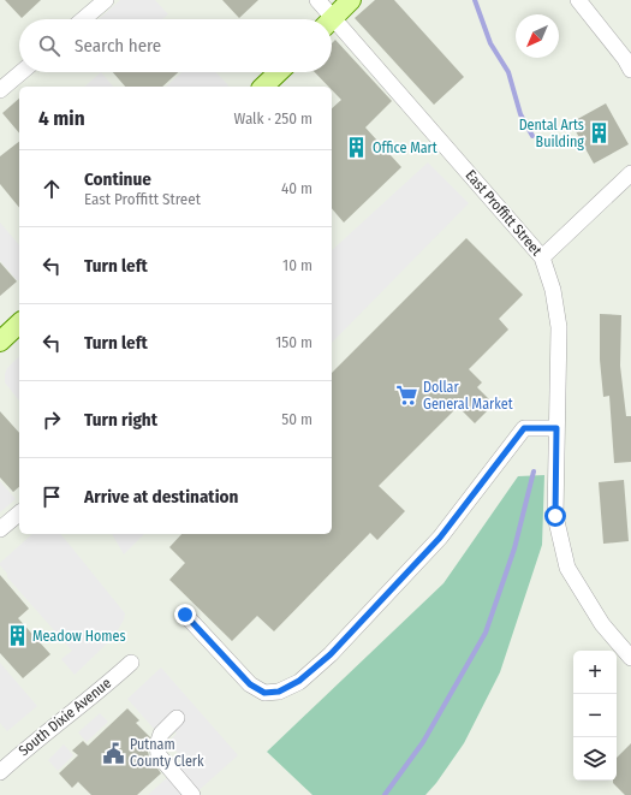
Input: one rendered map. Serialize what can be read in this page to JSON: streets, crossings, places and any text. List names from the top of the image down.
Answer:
{
  "streets": {
    "street": ["East Proffitt Street", "South Dixie Avenue"]
  },
  "places": {
    "building": ["Dental Arts Building", "Office Mart", "Meadow Homes"],
    "supermarket": ["Dollar General Market"],
    "public building": ["Putnam County Clerk"]
  },
  "north": "bottom left",
  "page": {
    "search": "Search here",
    "heading": ["4 min", "Walk · 250 m"],
    "list": [
      ["Continue", "East Proffitt Street", "40 m"],
      ["Turn left", "10 m"],
      ["Turn left", "150 m"],
      ["Turn right", "50 m"],
      "Arrive at destination"
    ],
    "map_buttons": ["+", "−"]
  }
}
